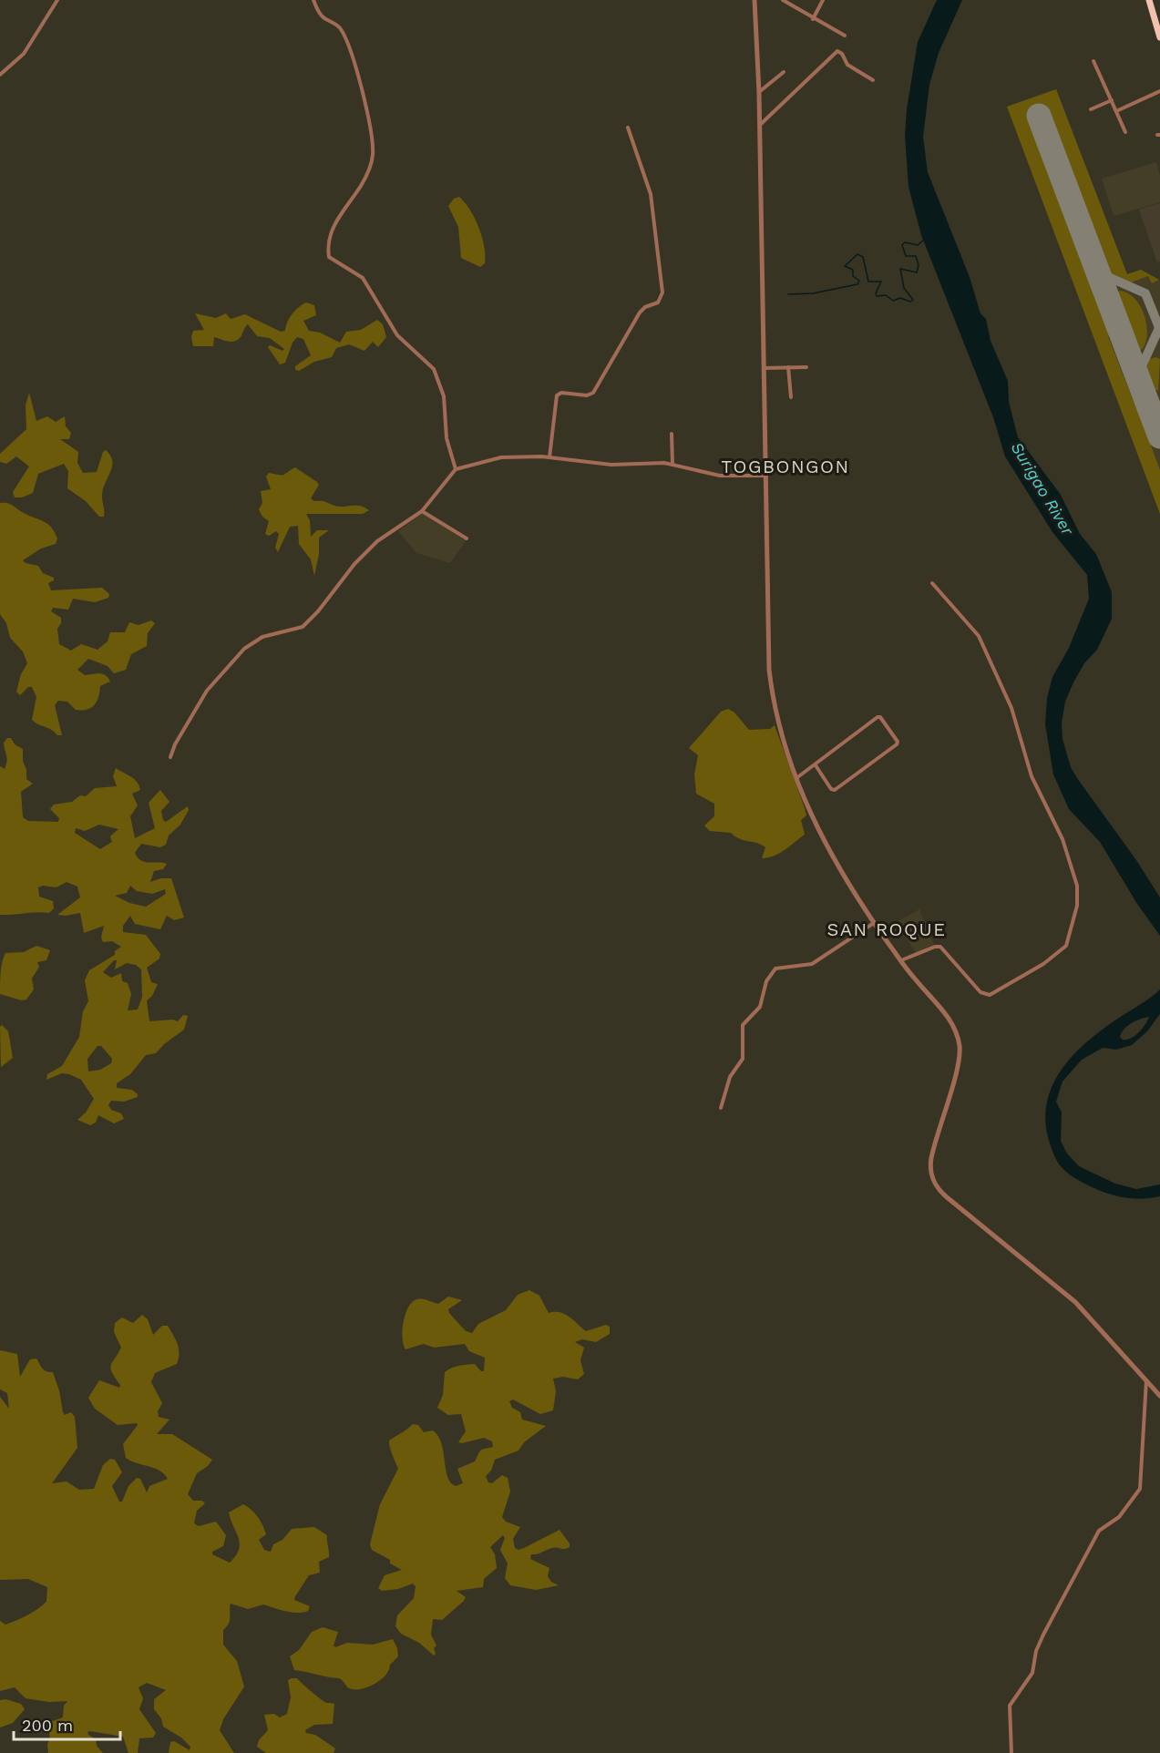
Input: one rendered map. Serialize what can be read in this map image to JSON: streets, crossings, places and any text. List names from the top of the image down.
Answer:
{
  "districts": ["TOGBONGON", "SAN ROQUE"],
  "water": ["Surigao River"],
  "scale_bar": "200 m"
}
